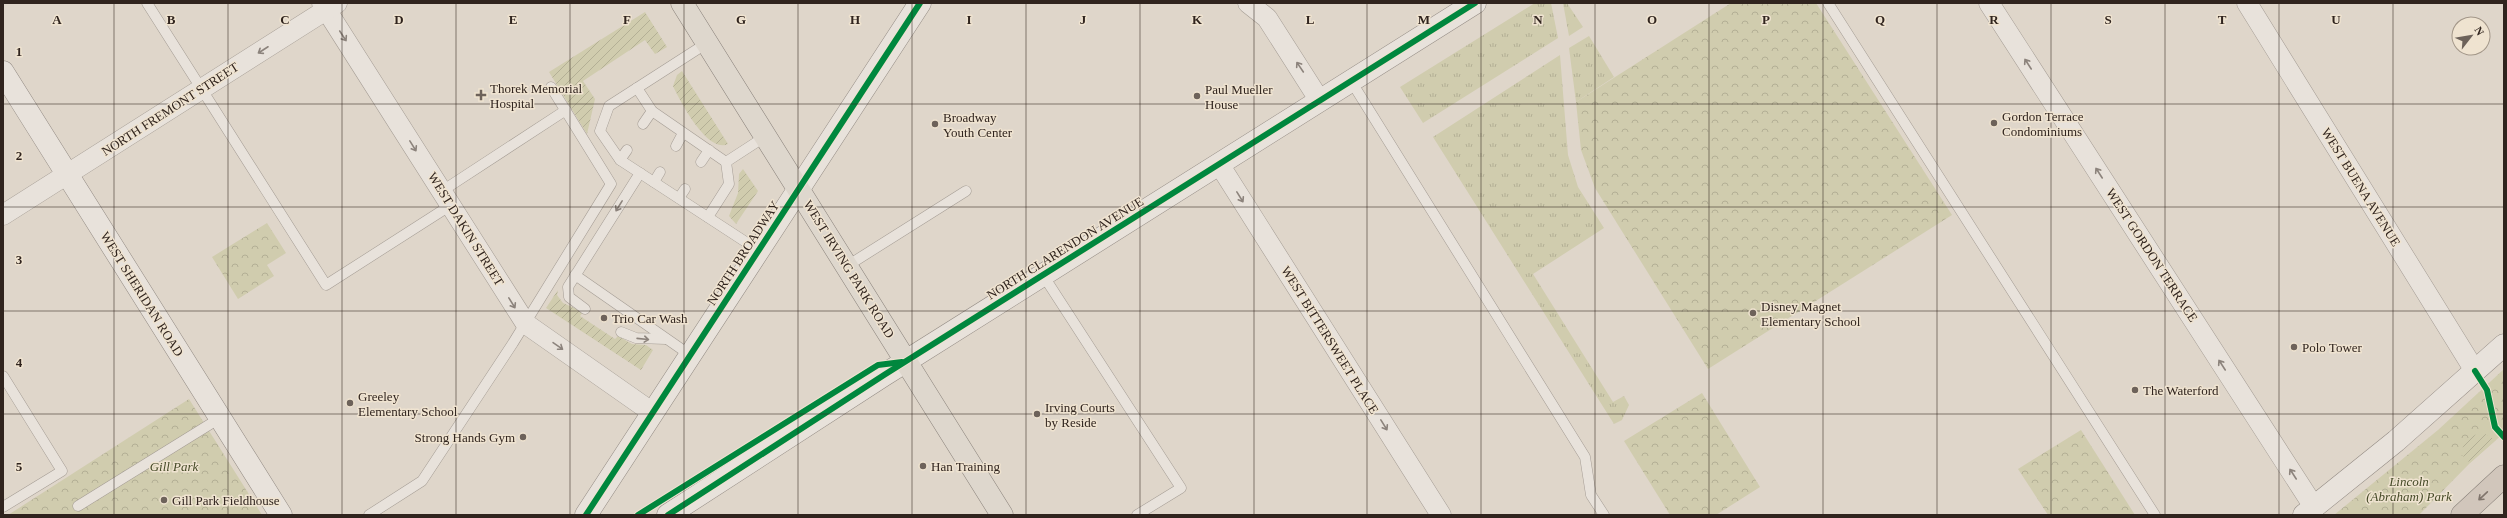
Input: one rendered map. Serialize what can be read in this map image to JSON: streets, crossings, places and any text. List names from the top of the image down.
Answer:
{
  "streets": {
    "main road": ["WEST IRVING PARK ROAD"],
    "street": [
      "NORTH FREMONT STREET",
      "WEST BUENA AVENUE",
      "WEST DAKIN STREET",
      "NORTH CLARENDON AVENUE",
      "NORTH BROADWAY",
      "WEST GORDON TERRACE",
      "WEST SHERIDAN ROAD",
      "WEST BITTERSWEET PLACE"
    ]
  },
  "crossings": [
    ["NORTH FREMONT STREET", "WEST DAKIN STREET"],
    ["NORTH FREMONT STREET", "WEST SHERIDAN ROAD"],
    ["WEST DAKIN STREET", "NORTH BROADWAY"],
    ["NORTH CLARENDON AVENUE", "WEST IRVING PARK ROAD"],
    ["NORTH CLARENDON AVENUE", "WEST BITTERSWEET PLACE"],
    ["NORTH BROADWAY", "WEST IRVING PARK ROAD"]
  ],
  "one_way": [
    "NORTH FREMONT STREET",
    "WEST DAKIN STREET",
    "WEST GORDON TERRACE",
    "WEST BITTERSWEET PLACE"
  ],
  "parks": ["Gill Park", "Lincoln (Abraham) Park"],
  "places": {
    "health": ["Thorek Memorial Hospital"],
    "other": [
      "Paul Mueller House",
      "Gordon Terrace Condominiums",
      "Broadway Youth Center",
      "Disney Magnet Elementary School",
      "Trio Car Wash",
      "Polo Tower",
      "The Waterford",
      "Greeley Elementary School",
      "Irving Courts by Reside",
      "Strong Hands Gym",
      "Han Training",
      "Gill Park Fieldhouse"
    ]
  },
  "north": "top right",
  "grid": {
    "columns": [
      "A",
      "B",
      "C",
      "D",
      "E",
      "F",
      "G",
      "H",
      "I",
      "J",
      "K",
      "L",
      "M",
      "N",
      "O",
      "P",
      "Q",
      "R",
      "S",
      "T",
      "U"
    ],
    "rows": [
      "1",
      "2",
      "3",
      "4",
      "5"
    ]
  }
}
